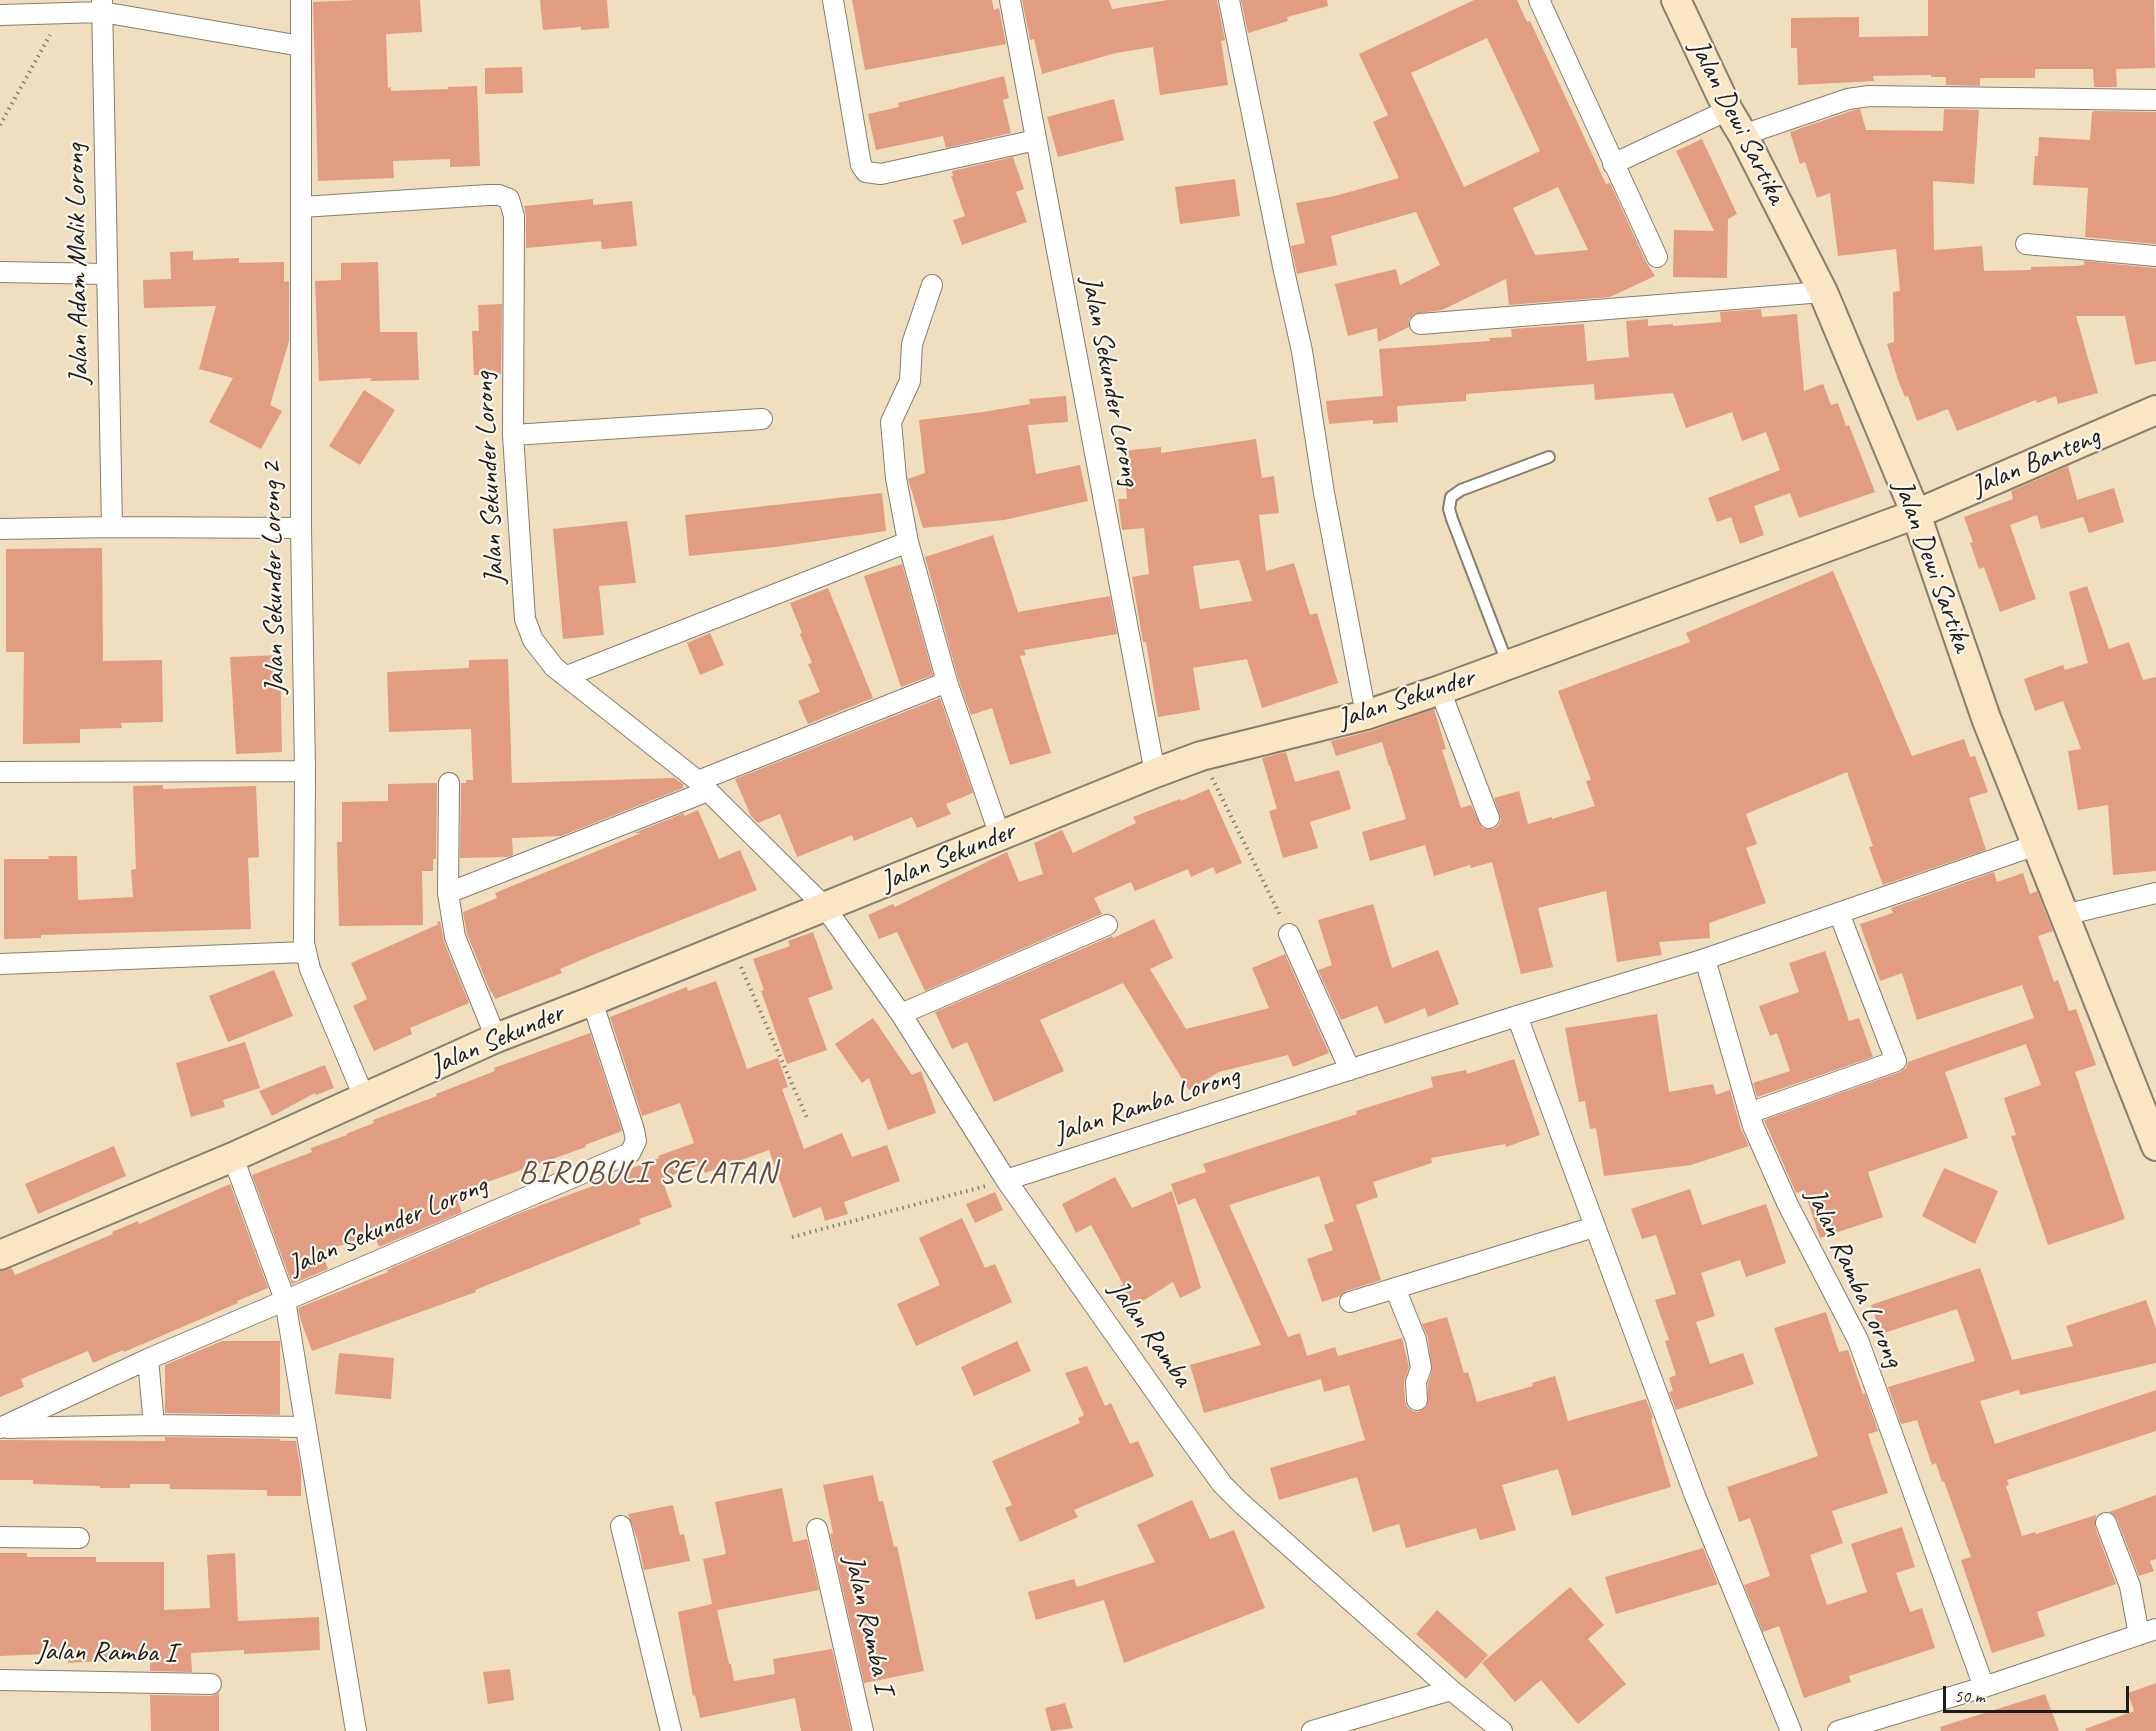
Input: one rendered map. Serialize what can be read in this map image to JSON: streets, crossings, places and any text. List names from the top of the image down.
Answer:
{
  "streets": {
    "street": [
      "Jalan Dewi Sartika",
      "Jalan Adam Malik Lorong",
      "Jalan Sekunder Lorong",
      "Jalan Banteng",
      "Jalan Sekunder Lorong 2",
      "Jalan Sekunder",
      "Jalan Ramba Lorong",
      "Jalan Ramba",
      "Jalan Ramba I"
    ]
  },
  "crossings": [
    ["Jalan Dewi Sartika", "Jalan Banteng"],
    ["Jalan Dewi Sartika", "Jalan Sekunder"],
    ["Jalan Dewi Sartika", "Jalan Ramba Lorong"],
    ["Jalan Sekunder Lorong", "Jalan Sekunder Lorong 2"],
    ["Jalan Sekunder Lorong", "Jalan Sekunder"],
    ["Jalan Sekunder Lorong", "Jalan Ramba"],
    ["Jalan Banteng", "Jalan Sekunder"],
    ["Jalan Sekunder Lorong 2", "Jalan Sekunder"],
    ["Jalan Sekunder", "Jalan Ramba"],
    ["Jalan Ramba Lorong", "Jalan Ramba"]
  ],
  "districts": ["BIROBULI SELATAN"],
  "scale_bar": "50 m"
}
